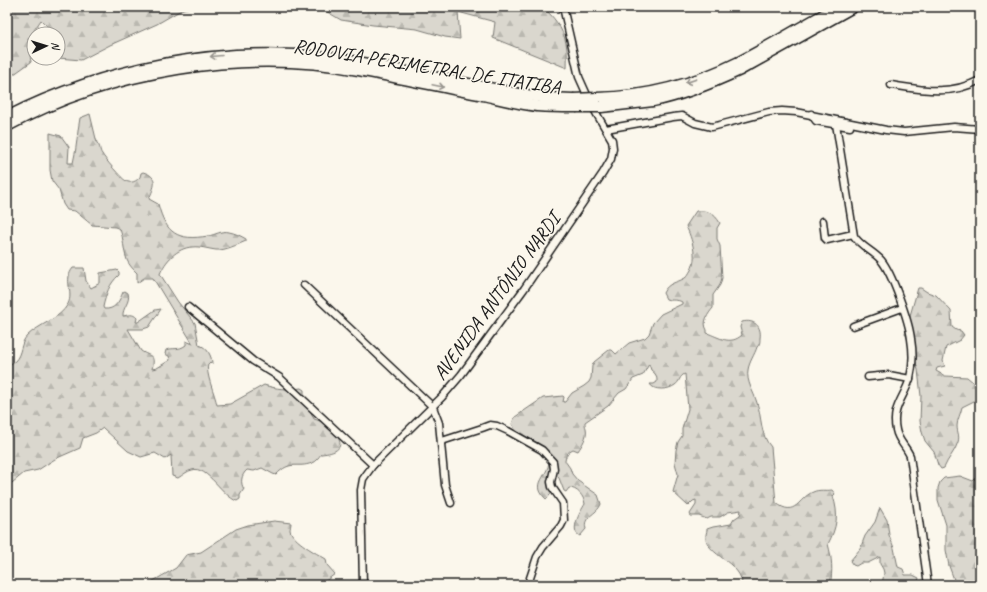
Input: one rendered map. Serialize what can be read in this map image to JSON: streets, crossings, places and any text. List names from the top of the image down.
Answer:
{
  "streets": {
    "highway": ["RODOVIA PERIMETRAL DE ITATIBA"],
    "street": ["AVENIDA ANTÔNIO NARDI"]
  },
  "north": "right"
}
